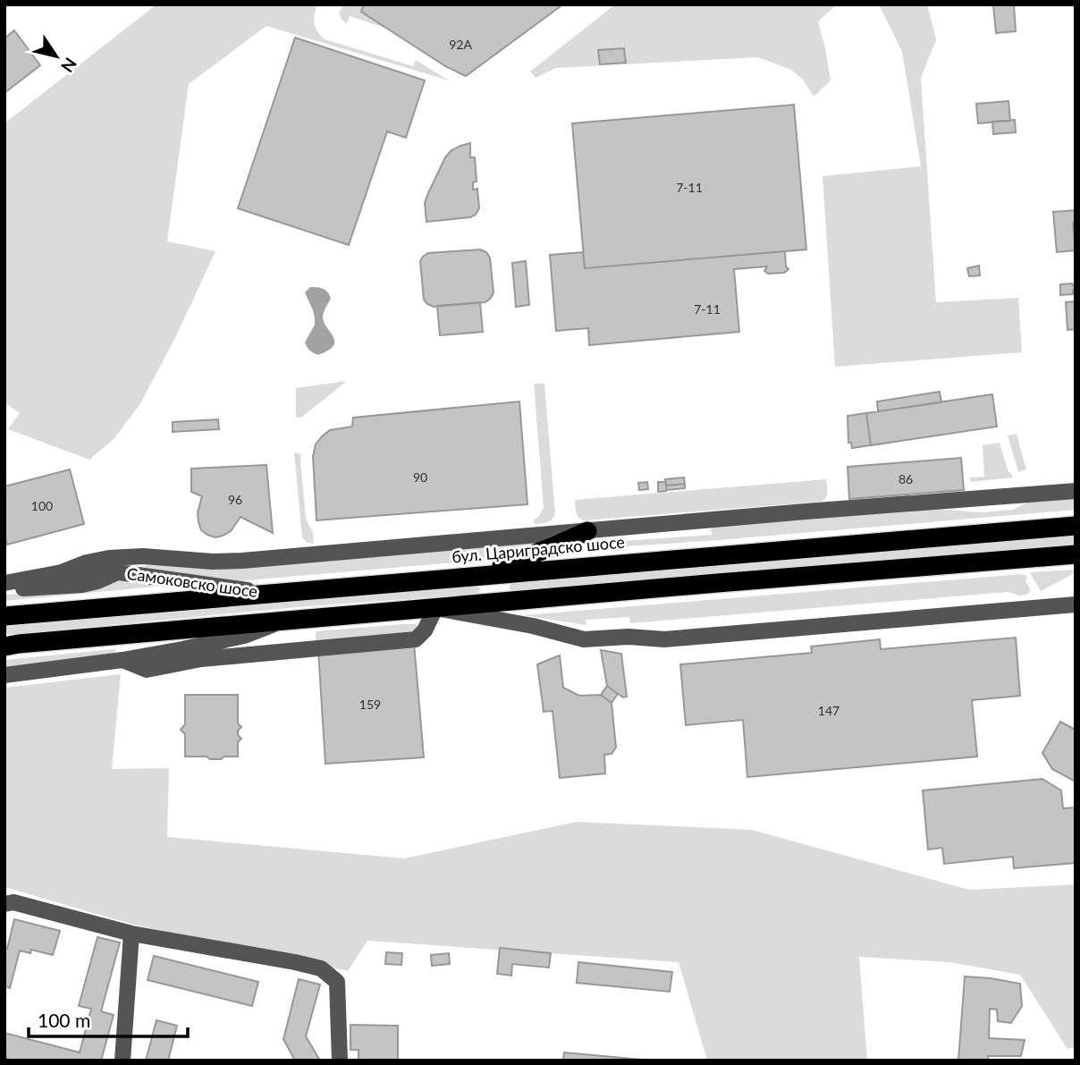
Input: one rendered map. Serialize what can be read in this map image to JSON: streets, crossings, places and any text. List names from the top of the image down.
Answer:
{
  "streets": {
    "highway": ["бул. Цариградско шосе"],
    "street": ["Самоковско шосе"]
  },
  "crossings": [
    ["бул. Цариградско шосе", "Самоковско шосе"]
  ],
  "house_numbers": [
    "92A",
    "7-11",
    "7-11",
    "90",
    "86",
    "96",
    "100",
    "159",
    "147"
  ],
  "scale_bar": "100 m",
  "north": "bottom right"
}
